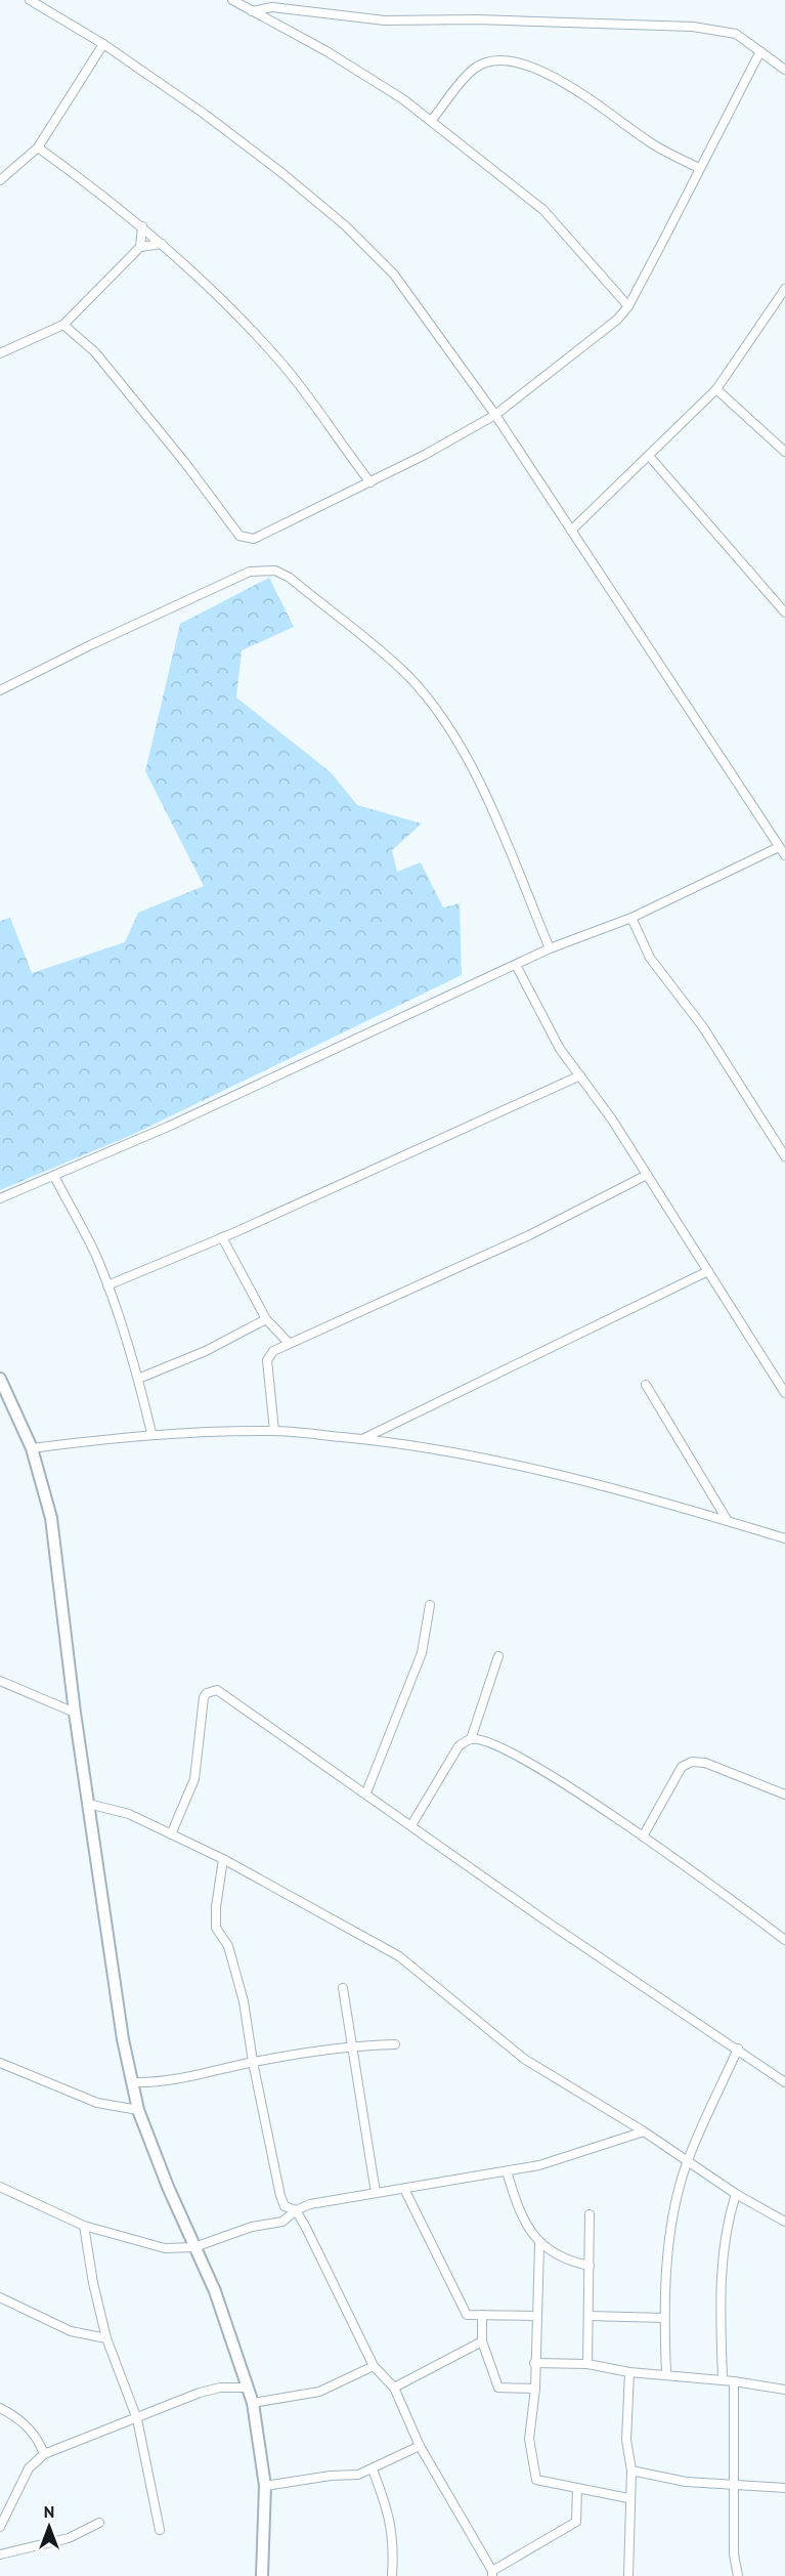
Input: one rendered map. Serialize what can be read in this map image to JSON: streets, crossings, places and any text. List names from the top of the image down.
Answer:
{
  "north": "top"
}
